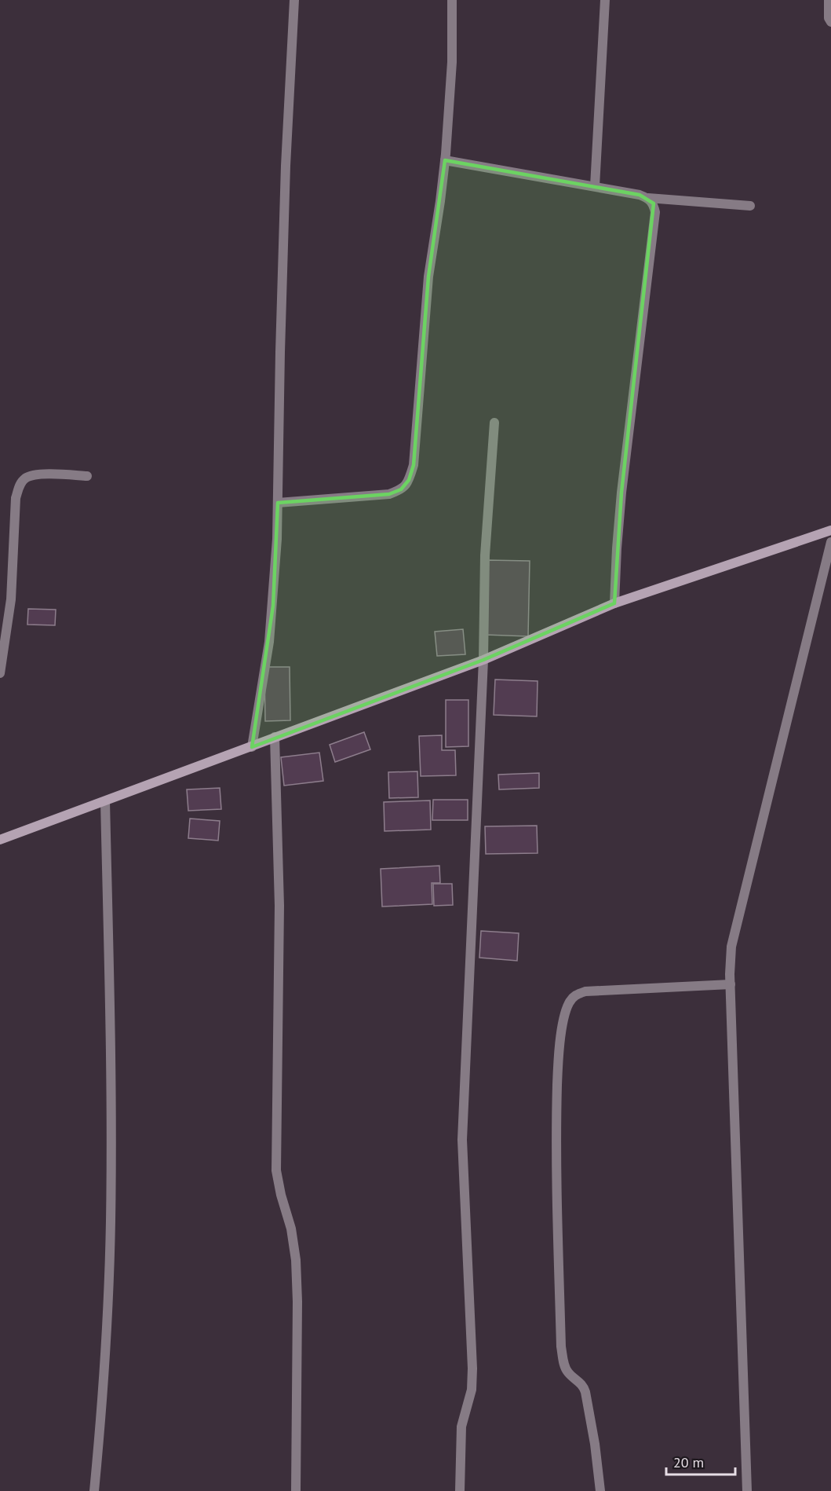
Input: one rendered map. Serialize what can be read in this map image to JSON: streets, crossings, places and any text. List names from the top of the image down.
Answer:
{
  "scale_bar": "20 m"
}
